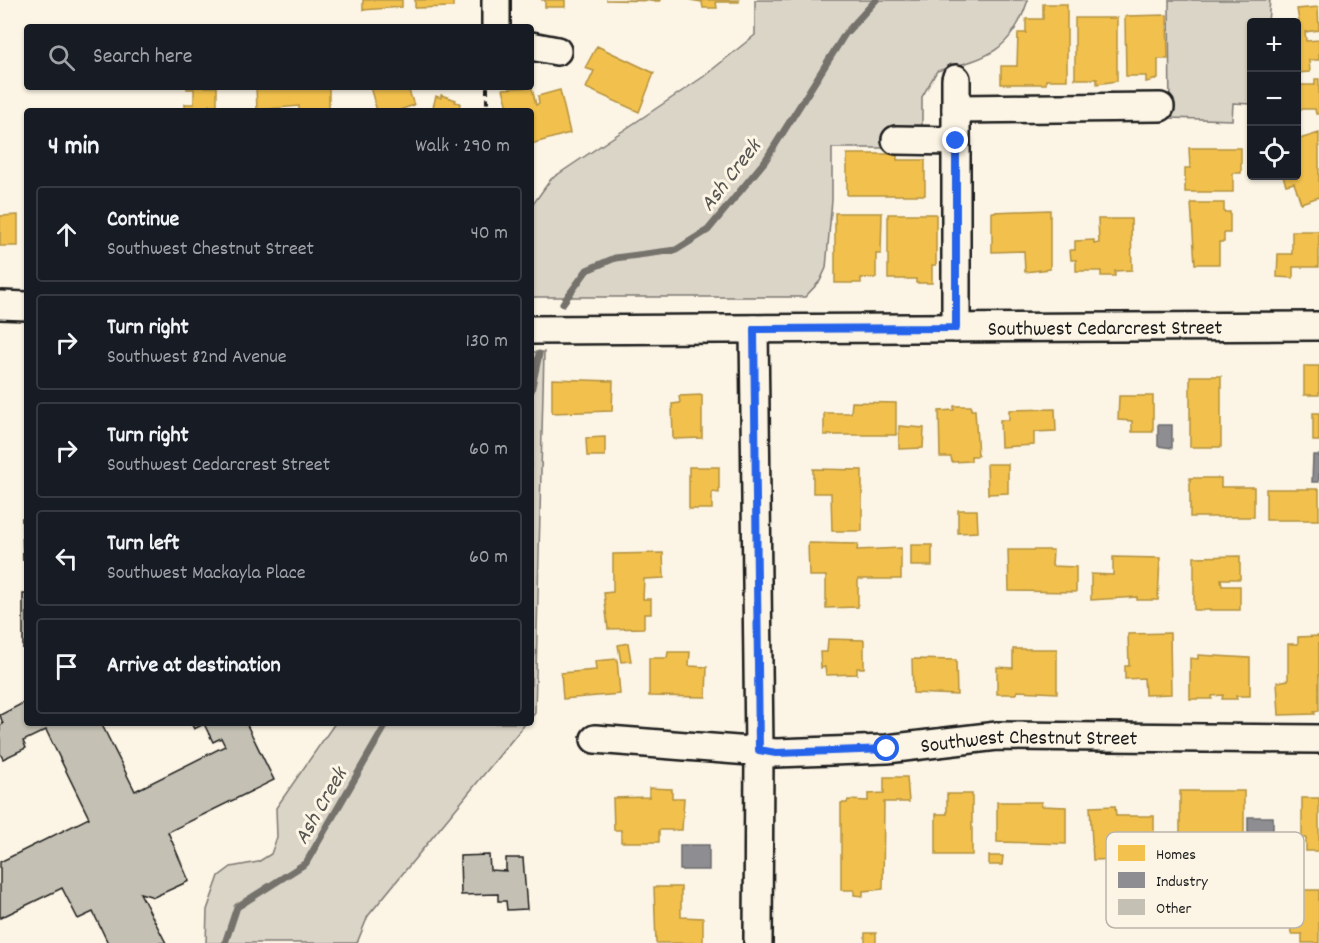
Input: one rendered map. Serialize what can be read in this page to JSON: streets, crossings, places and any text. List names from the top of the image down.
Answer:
{
  "streets": {
    "street": ["Southwest Cedarcrest Street", "Southwest Chestnut Street"]
  },
  "water": ["Ash Creek"],
  "legend": ["Homes", "Industry", "Other"],
  "page": {
    "map_buttons": ["+", "−"],
    "search": "Search here",
    "heading": ["4 min", "Walk · 290 m"],
    "list": [
      ["Continue", "Southwest Chestnut Street", "40 m"],
      ["Turn right", "Southwest 82nd Avenue", "130 m"],
      ["Turn right", "Southwest Cedarcrest Street", "60 m"],
      ["Turn left", "Southwest Mackayla Place", "60 m"],
      "Arrive at destination"
    ]
  }
}
